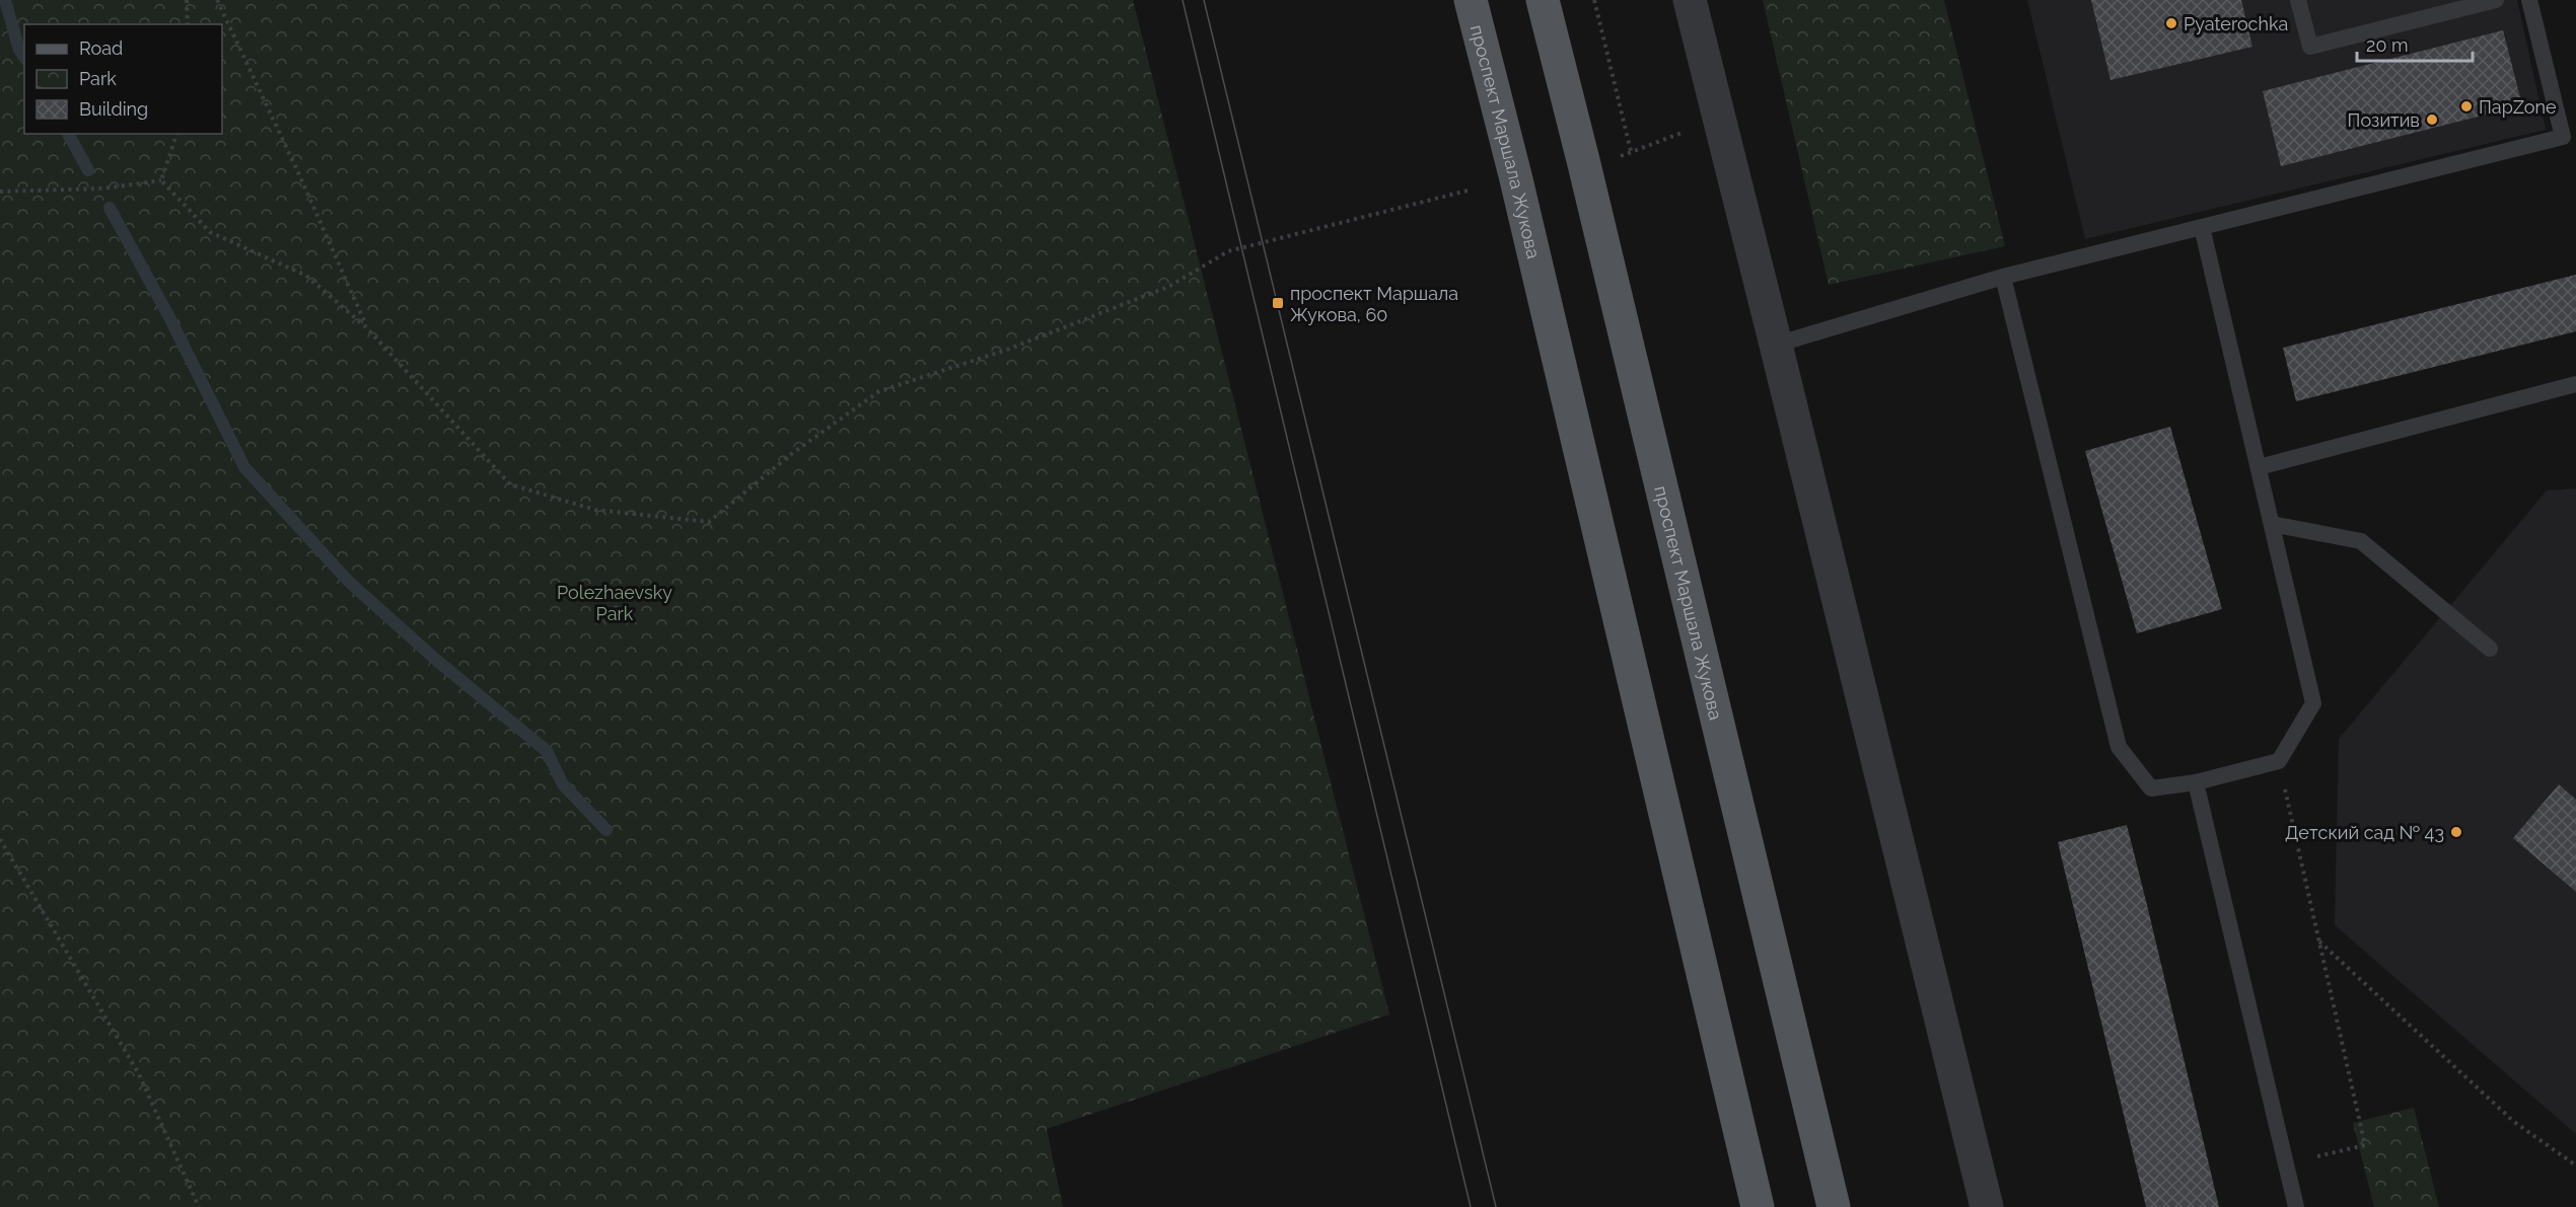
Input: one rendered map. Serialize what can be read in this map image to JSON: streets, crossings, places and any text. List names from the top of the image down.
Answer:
{
  "streets": {
    "main road": ["проспект Маршала Жукова"]
  },
  "parks": ["Polezhaevsky Park"],
  "places": {
    "other": [
      "Pyaterochka",
      "ПарZone",
      "Позитив",
      "Детский сад № 43"
    ],
    "transit": ["проспект Маршала Жукова, 60"]
  },
  "legend": ["Road", "Park", "Building"],
  "scale_bar": "20 m"
}
